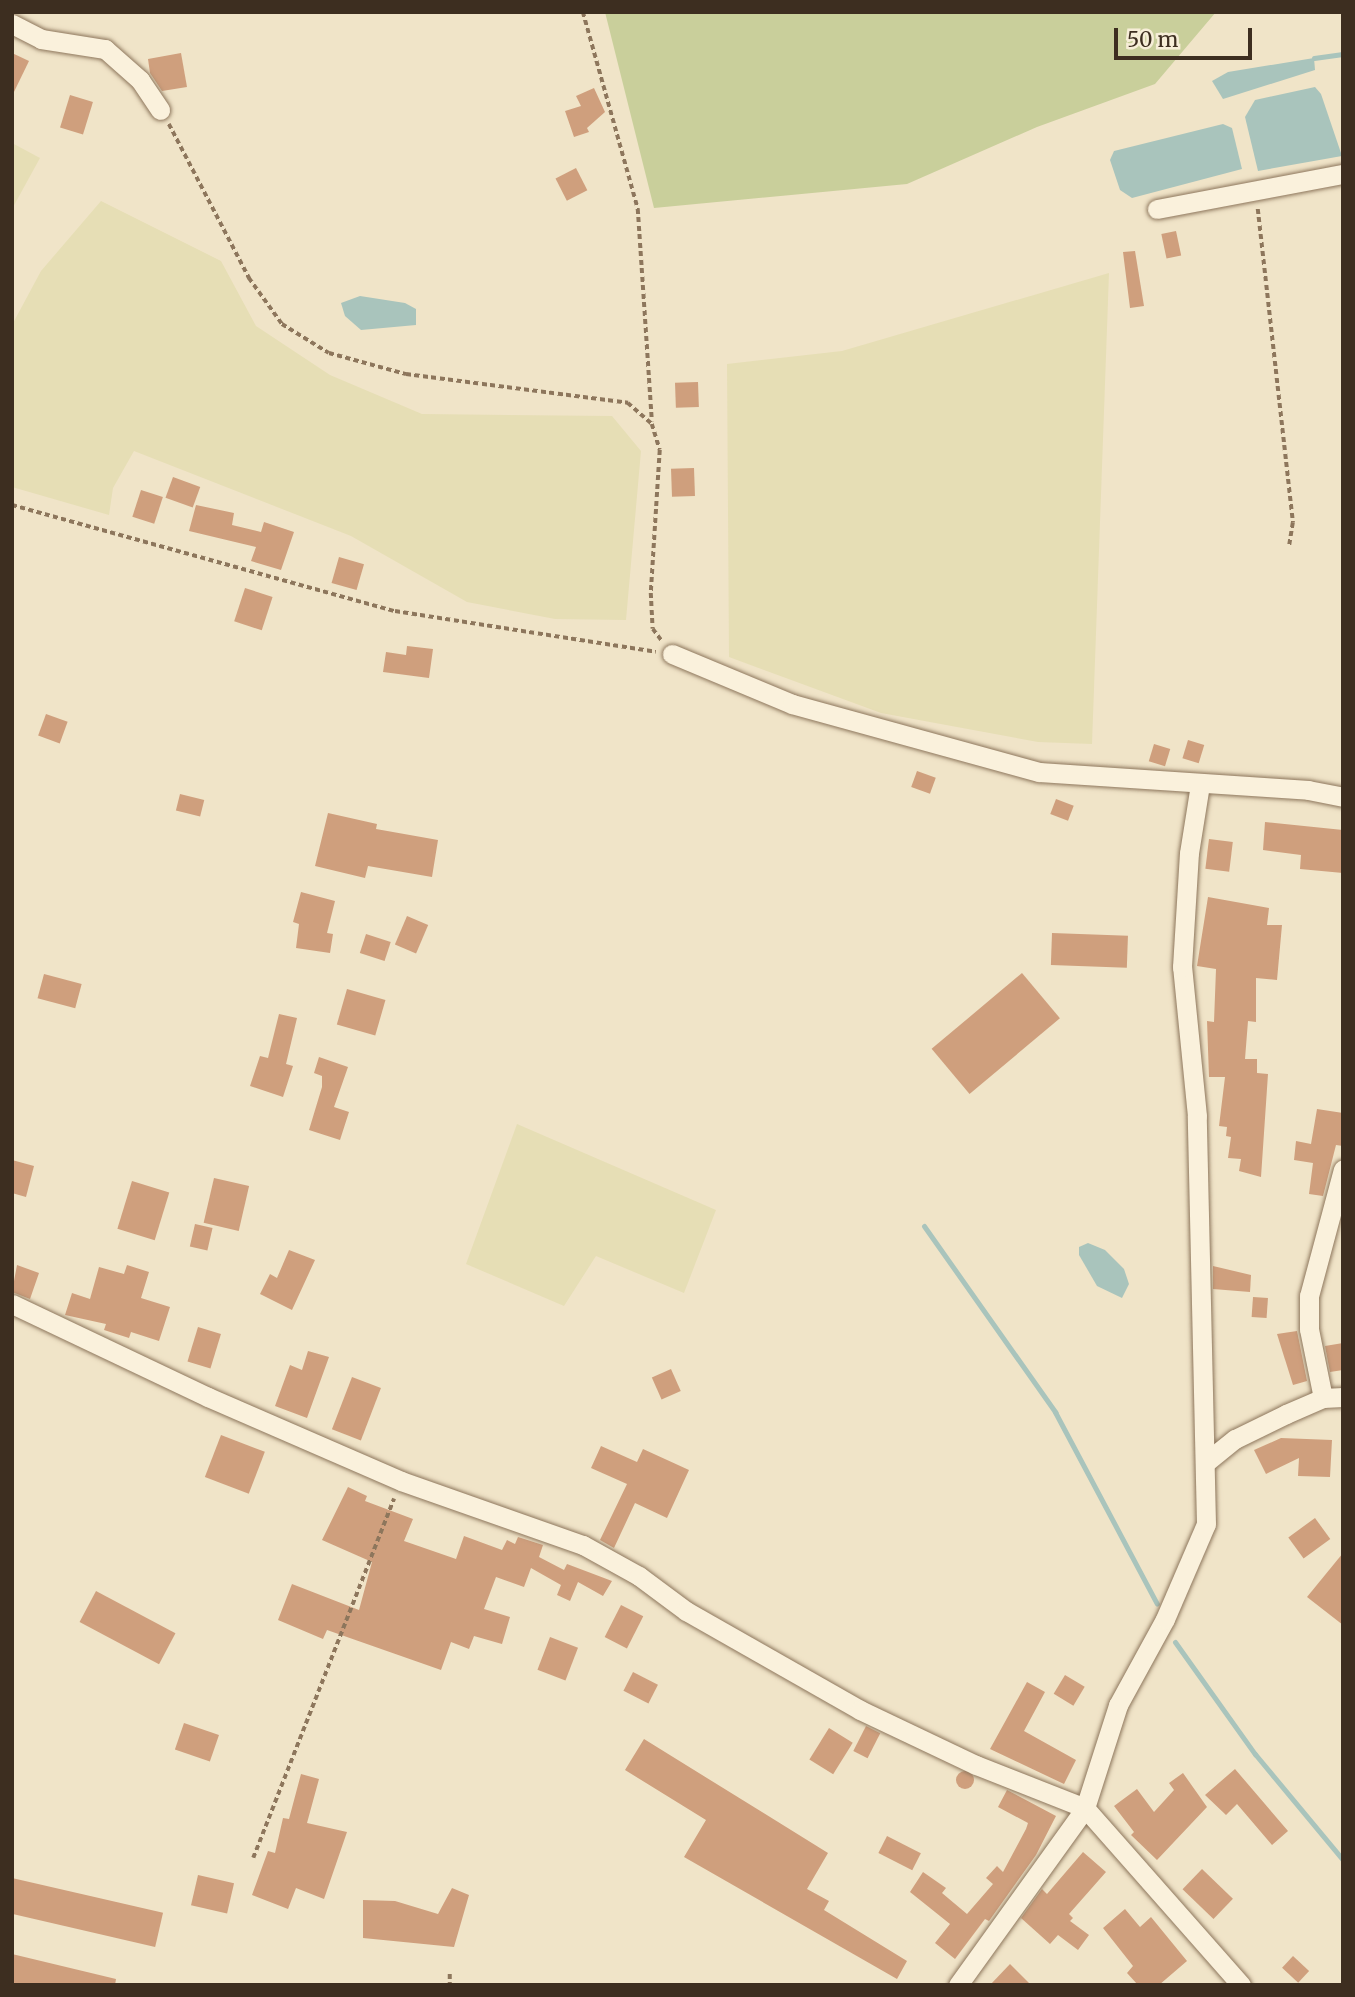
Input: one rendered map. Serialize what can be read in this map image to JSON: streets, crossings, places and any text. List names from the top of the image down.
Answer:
{
  "scale_bar": "50 m"
}
